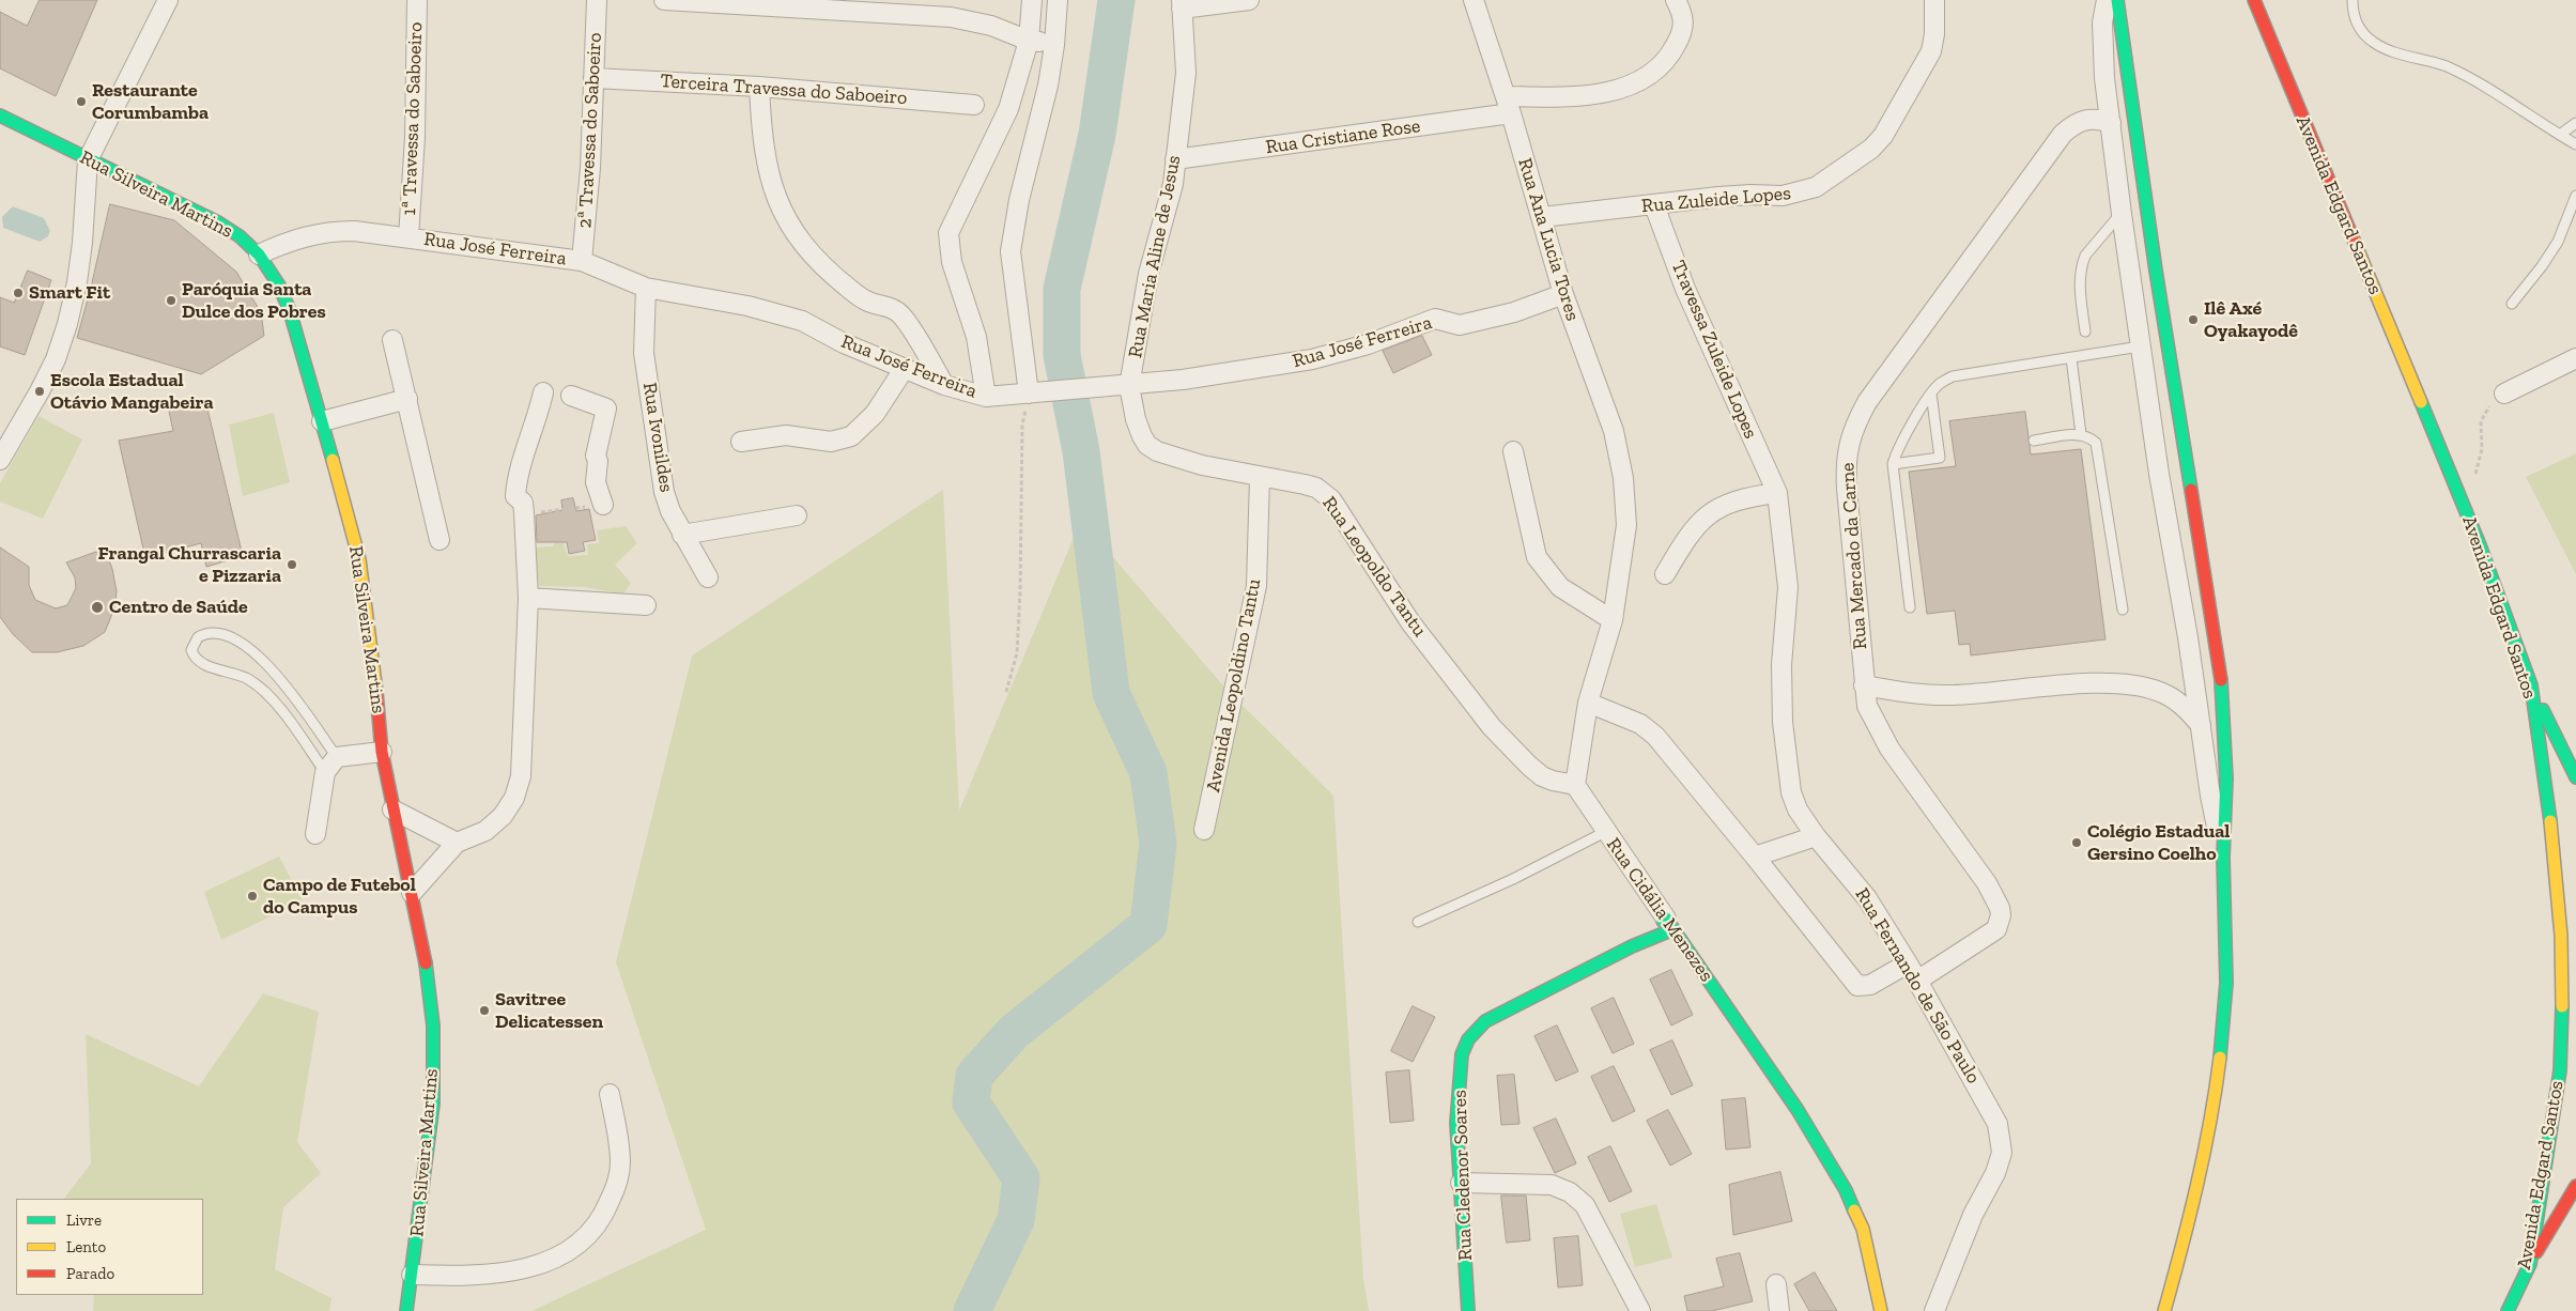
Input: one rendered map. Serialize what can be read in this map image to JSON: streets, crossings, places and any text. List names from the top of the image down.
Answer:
{
  "streets": {
    "main road": [
      "Rua Silveira Martins",
      "Avenida Edgard Santos",
      "Rua Cidália Menezes",
      "Rua Cledenor Soares"
    ],
    "street": [
      "Terceira Travessa do Saboeiro",
      "1ª Travessa do Saboeiro",
      "2ª Travessa do Saboeiro",
      "Rua Cristiane Rose",
      "Rua Zuleide Lopes",
      "Rua Ana Lucia Tores",
      "Rua José Ferreira",
      "Rua Maria Aline de Jesus",
      "Travessa Zuleide Lopes",
      "Rua Ivonildes",
      "Rua Mercado da Carne",
      "Rua Leopoldo Tantu",
      "Avenida Leopoldino Tantu",
      "Rua Fernando de São Paulo"
    ]
  },
  "crossings": [
    ["Terceira Travessa do Saboeiro", "2ª Travessa do Saboeiro"],
    ["1ª Travessa do Saboeiro", "Rua José Ferreira"],
    ["2ª Travessa do Saboeiro", "Rua José Ferreira"],
    ["Rua Cristiane Rose", "Rua Ana Lucia Tores"],
    ["Rua Cristiane Rose", "Rua Maria Aline de Jesus"],
    ["Rua Silveira Martins", "Rua José Ferreira"],
    ["Rua Zuleide Lopes", "Rua Ana Lucia Tores"],
    ["Rua Zuleide Lopes", "Travessa Zuleide Lopes"],
    ["Rua Ana Lucia Tores", "Rua José Ferreira"],
    ["Rua José Ferreira", "Rua Maria Aline de Jesus"],
    ["Rua José Ferreira", "Rua Ivonildes"],
    ["Rua José Ferreira", "Rua Leopoldo Tantu"],
    ["Rua Maria Aline de Jesus", "Rua Leopoldo Tantu"],
    ["Travessa Zuleide Lopes", "Rua Fernando de São Paulo"],
    ["Rua Mercado da Carne", "Rua Fernando de São Paulo"],
    ["Rua Leopoldo Tantu", "Avenida Leopoldino Tantu"],
    ["Rua Leopoldo Tantu", "Rua Cidália Menezes"],
    ["Rua Cidália Menezes", "Rua Cledenor Soares"]
  ],
  "places": [
    "Restaurante Corumbamba",
    "Smart Fit",
    "Paróquia Santa Dulce dos Pobres",
    "Ilê Axé Oyakayodê",
    "Escola Estadual Otávio Mangabeira",
    "Frangal Churrascaria e Pizzaria",
    "Centro de Saúde",
    "Colégio Estadual Gersino Coelho",
    "Campo de Futebol do Campus",
    "Savitree Delicatessen"
  ],
  "legend": ["Livre", "Lento", "Parado"]
}
